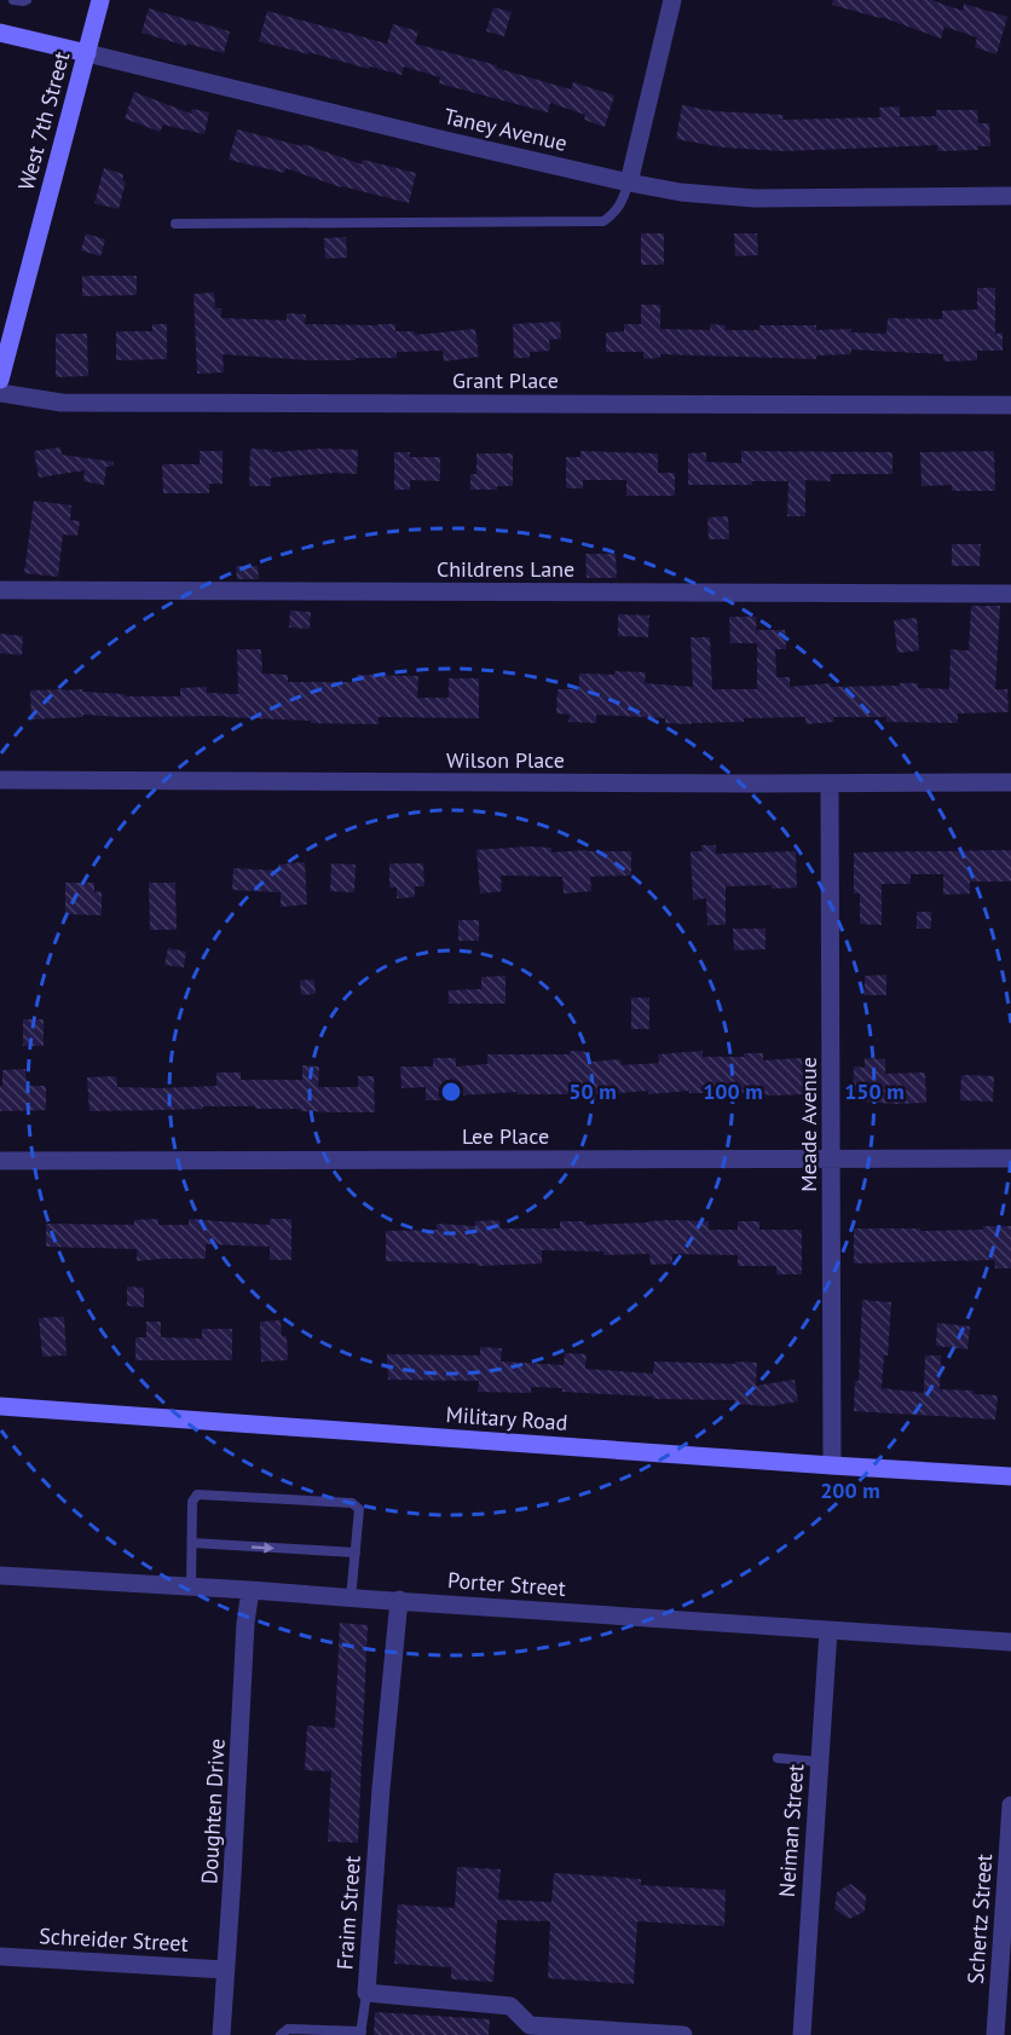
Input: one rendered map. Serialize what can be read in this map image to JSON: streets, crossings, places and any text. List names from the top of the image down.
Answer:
{
  "streets": {
    "street": [
      "West 7th Street",
      "Taney Avenue",
      "Grant Place",
      "Childrens Lane",
      "Wilson Place",
      "Meade Avenue",
      "Lee Place",
      "Military Road",
      "Porter Street",
      "Doughten Drive",
      "Neiman Street",
      "Fraim Street",
      "Schertz Street",
      "Schreider Street"
    ]
  },
  "crossings": [
    ["West 7th Street", "Taney Avenue"],
    ["Wilson Place", "Meade Avenue"],
    ["Meade Avenue", "Lee Place"],
    ["Meade Avenue", "Military Road"],
    ["Porter Street", "Doughten Drive"],
    ["Porter Street", "Neiman Street"],
    ["Porter Street", "Fraim Street"],
    ["Doughten Drive", "Schreider Street"]
  ],
  "rings": [
    "50 m",
    "100 m",
    "150 m",
    "200 m"
  ]
}
